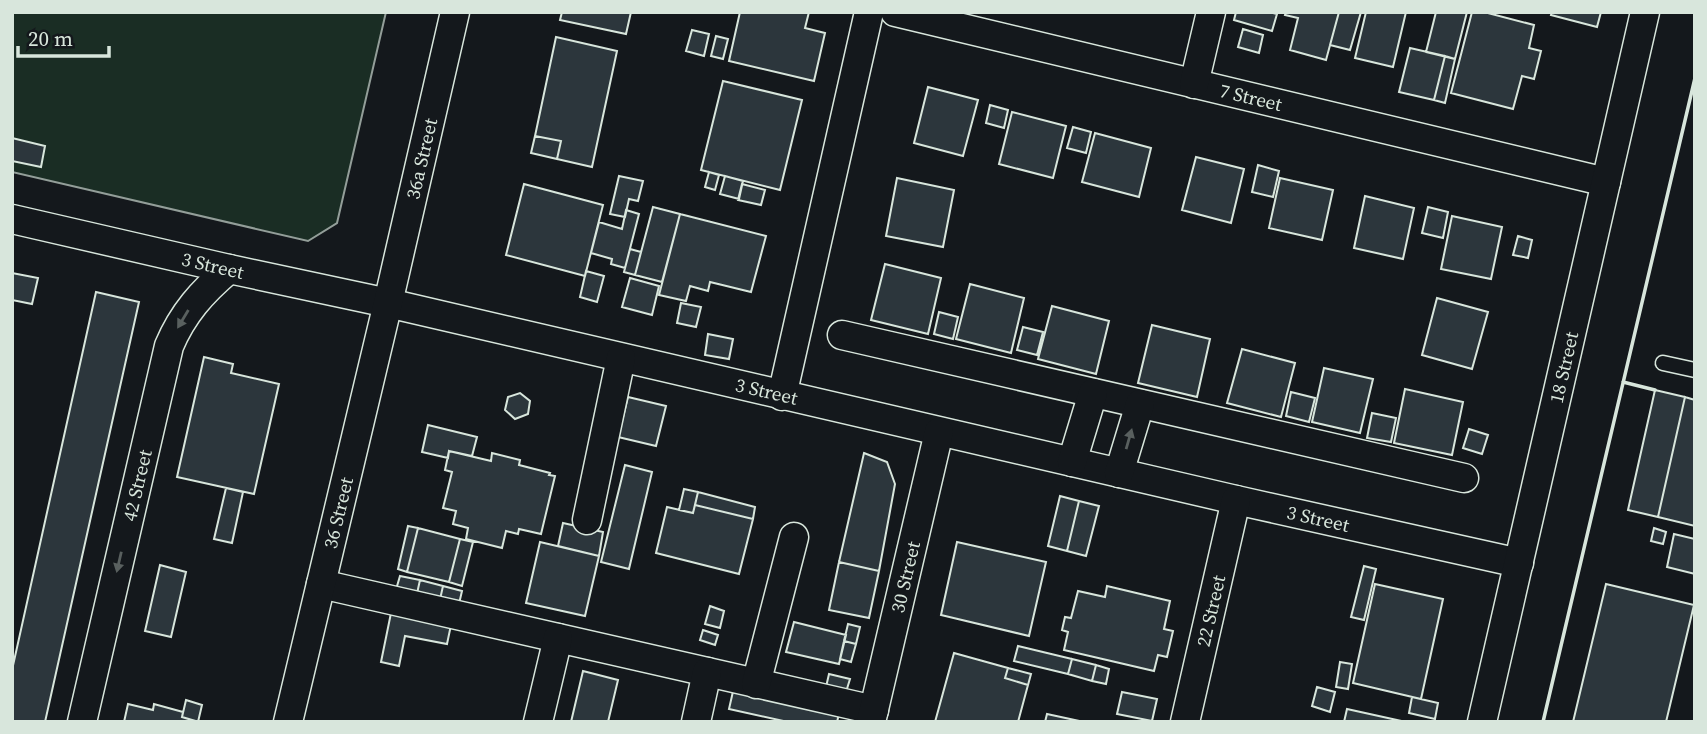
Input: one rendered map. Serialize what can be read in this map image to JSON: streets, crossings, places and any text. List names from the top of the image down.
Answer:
{
  "streets": {
    "street": [
      "7 Street",
      "36a Street",
      "3 Street",
      "18 Street",
      "42 Street",
      "36 Street",
      "30 Street",
      "22 Street"
    ]
  },
  "crossings": [
    ["7 Street", "18 Street"],
    ["36a Street", "3 Street"],
    ["36a Street", "36 Street"],
    ["3 Street", "18 Street"],
    ["3 Street", "42 Street"],
    ["3 Street", "36 Street"],
    ["3 Street", "30 Street"],
    ["3 Street", "22 Street"]
  ],
  "one_way": ["42 Street"],
  "scale_bar": "20 m"
}
